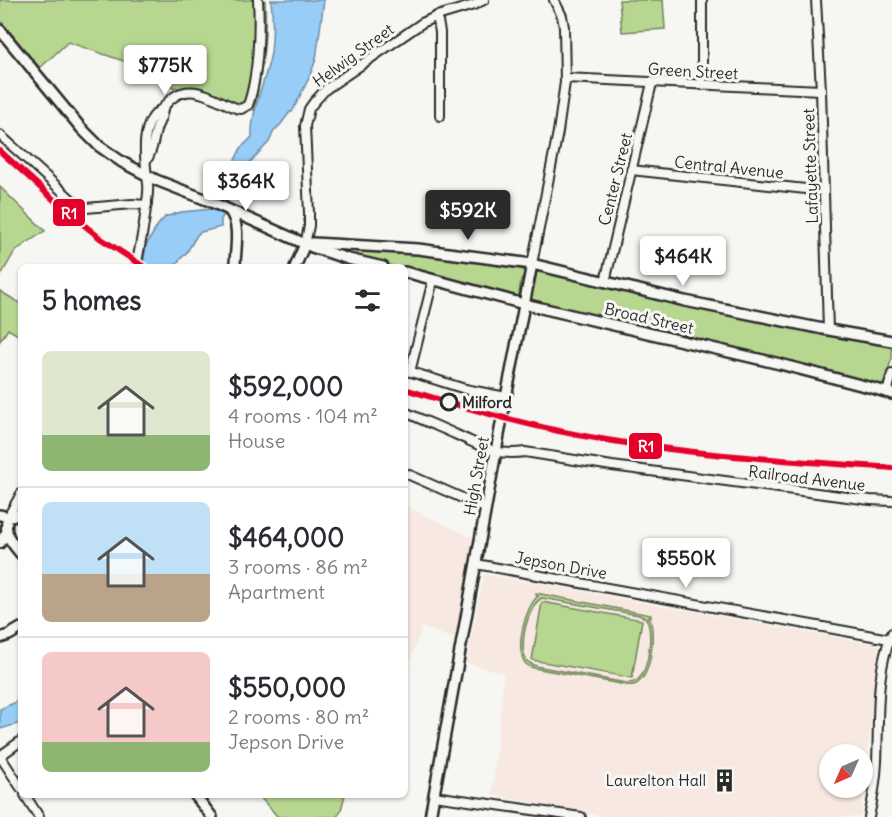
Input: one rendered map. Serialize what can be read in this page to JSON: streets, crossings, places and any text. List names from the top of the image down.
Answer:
{
  "streets": {
    "main road": ["Broad Street", "High Street"],
    "street": [
      "Helwig Street",
      "Green Street",
      "Lafayette Street",
      "Central Avenue",
      "Center Street",
      "Railroad Avenue",
      "Jepson Drive"
    ]
  },
  "crossings": [
    ["Green Street", "Lafayette Street"],
    ["Green Street", "Center Street"],
    ["Green Street", "High Street"],
    ["Lafayette Street", "Central Avenue"],
    ["Central Avenue", "Center Street"],
    ["Broad Street", "High Street"],
    ["High Street", "Railroad Avenue"],
    ["High Street", "Jepson Drive"]
  ],
  "places": {
    "other": ["Milford"],
    "building": ["Laurelton Hall"]
  },
  "lines": ["transit line R1"],
  "north": "bottom left",
  "page": {
    "price": [
      "$775K",
      "$364K",
      "$592K",
      "$464K",
      "$550K"
    ],
    "heading": "5 homes",
    "list": [
      {
        "name": "$592,000",
        "note": "4 rooms · 104 m² · House"
      },
      {
        "name": "$464,000",
        "note": "3 rooms · 86 m² · Apartment"
      },
      {
        "name": "$550,000",
        "note": "2 rooms · 80 m² · Jepson Drive"
      }
    ]
  }
}
